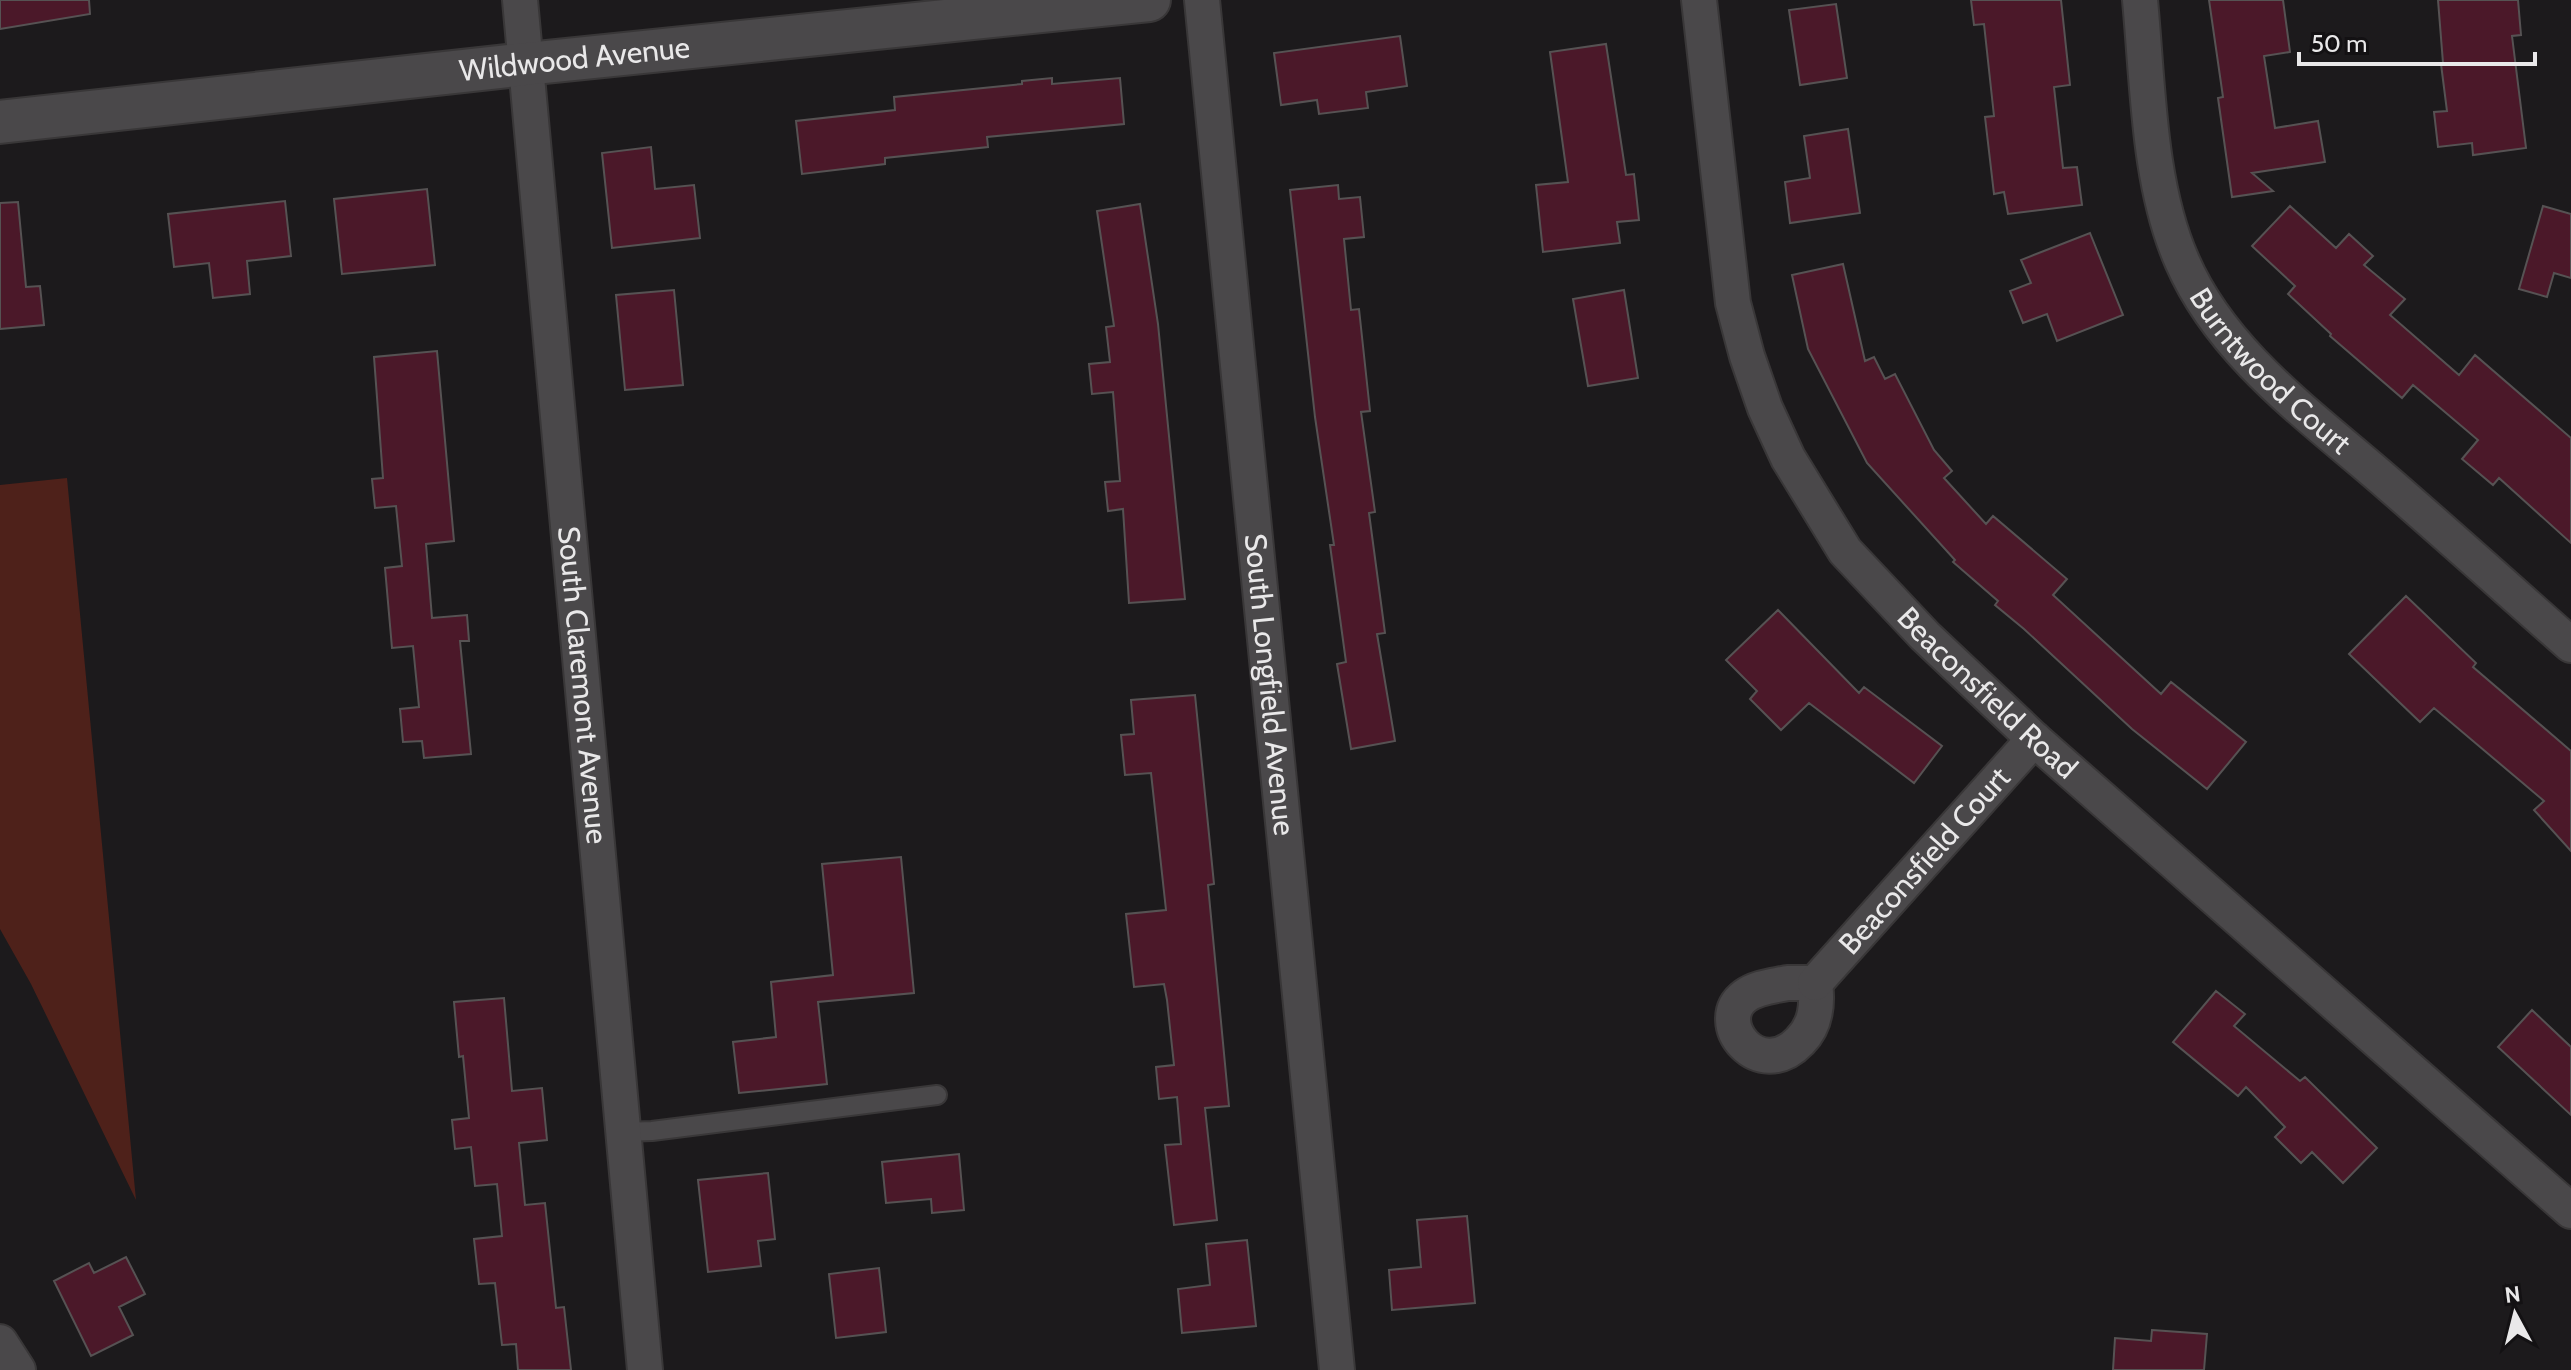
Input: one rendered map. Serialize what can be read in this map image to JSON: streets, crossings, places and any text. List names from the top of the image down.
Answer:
{
  "streets": {
    "street": [
      "Wildwood Avenue",
      "Burntwood Court",
      "South Claremont Avenue",
      "South Longfield Avenue",
      "Beaconsfield Road",
      "Beaconsfield Court"
    ]
  },
  "crossings": [
    ["Wildwood Avenue", "South Claremont Avenue"],
    ["Beaconsfield Road", "Beaconsfield Court"]
  ],
  "scale_bar": "50 m",
  "north": "top"
}
